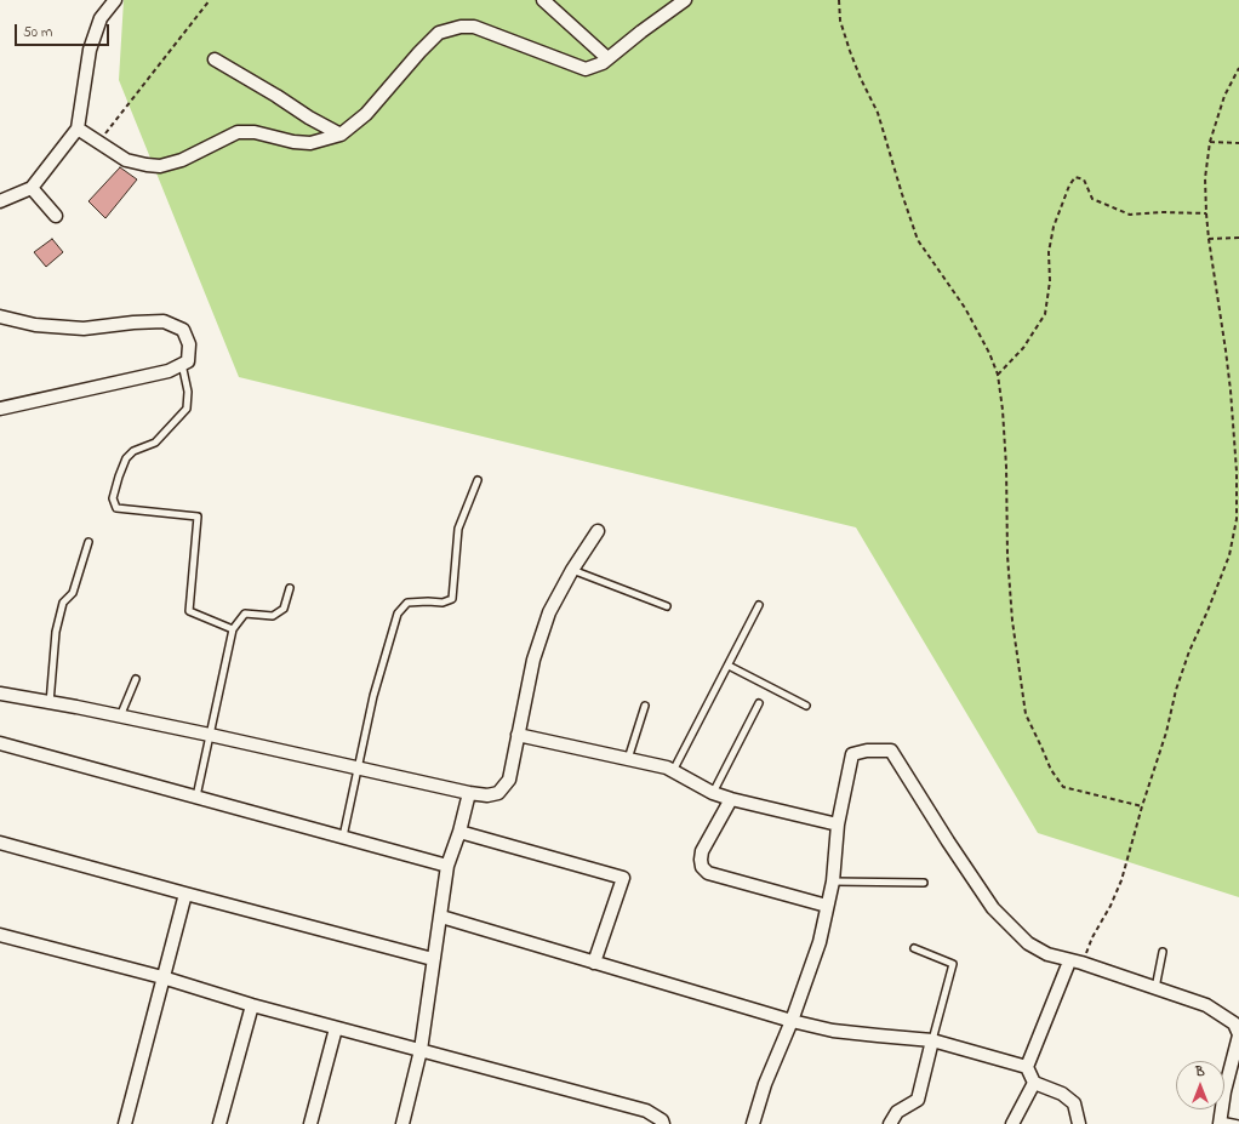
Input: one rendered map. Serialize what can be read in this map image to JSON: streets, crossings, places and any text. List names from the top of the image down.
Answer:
{
  "scale_bar": "50 m",
  "north": "top"
}
